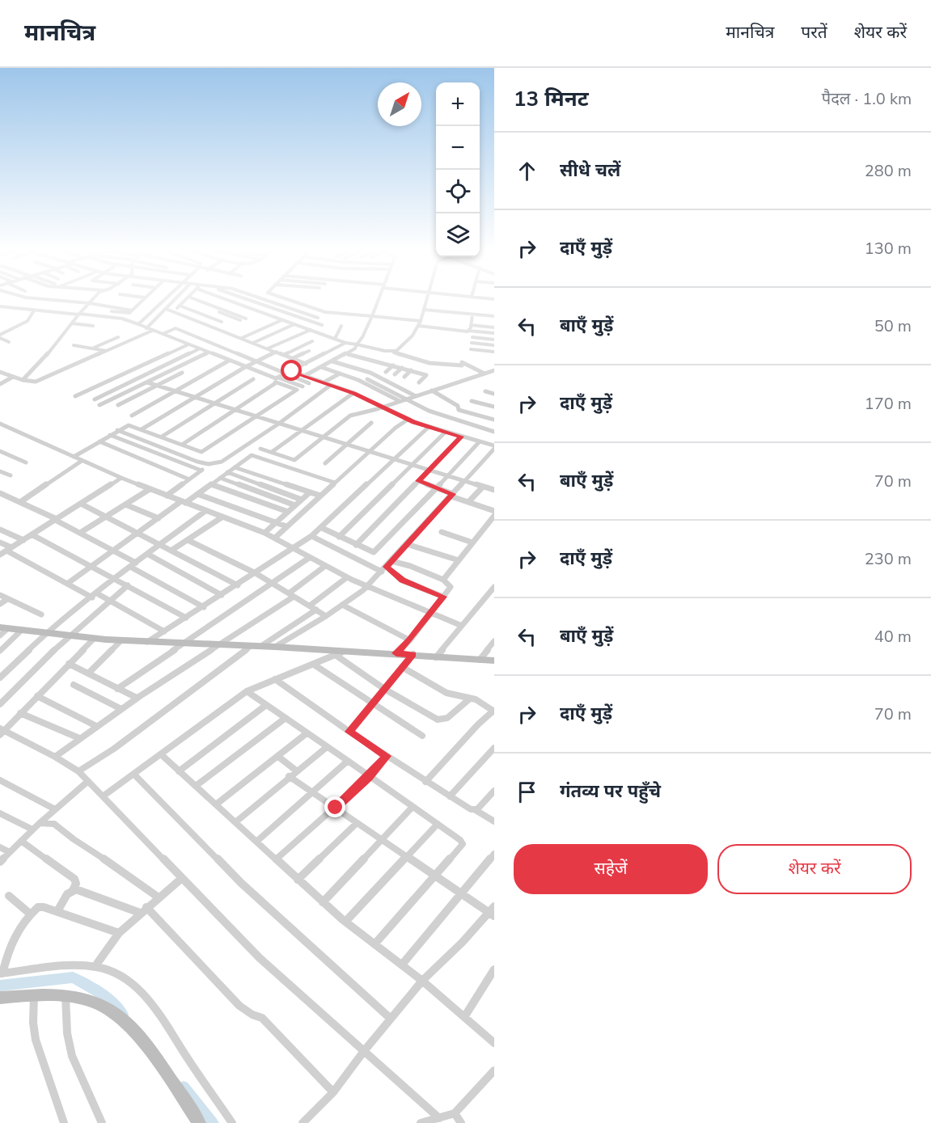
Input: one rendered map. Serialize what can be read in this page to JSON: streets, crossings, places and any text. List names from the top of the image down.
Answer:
{
  "north": "top right",
  "page": {
    "header": "मानचित्र",
    "nav": ["मानचित्र", "परतें", "शेयर करें"],
    "heading": ["13 मिनट", "पैदल · 1.0 km"],
    "map_buttons": ["+", "−"],
    "list": [
      ["सीधे चलें", "280 m"],
      ["दाएँ मुड़ें", "130 m"],
      ["बाएँ मुड़ें", "50 m"],
      ["दाएँ मुड़ें", "170 m"],
      ["बाएँ मुड़ें", "70 m"],
      ["दाएँ मुड़ें", "230 m"],
      ["बाएँ मुड़ें", "40 m"],
      ["दाएँ मुड़ें", "70 m"],
      "गंतव्य पर पहुँचे"
    ],
    "buttons": ["सहेजें", "शेयर करें"]
  }
}
